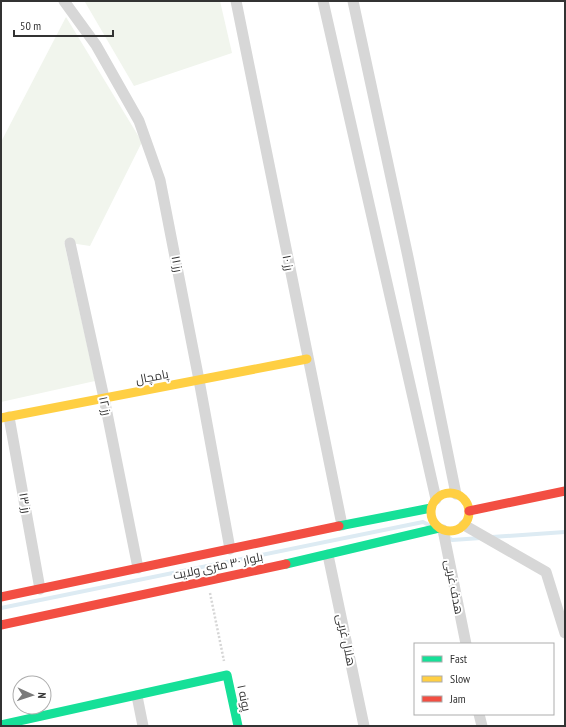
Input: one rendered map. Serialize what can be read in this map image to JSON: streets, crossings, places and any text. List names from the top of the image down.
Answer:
{
  "streets": {
    "main road": ["پامچال", "بلوار ۳۰ متری ولایت", "پونه ۱"],
    "street": [
      "رز ۱۰",
      "رز ۱۱",
      "رز ۱۲",
      "رز ۱۳",
      "هدف غربی",
      "هلال غربی"
    ]
  },
  "crossings": [
    ["رز ۱۰", "پامچال"],
    ["رز ۱۰", "بلوار ۳۰ متری ولایت"],
    ["رز ۱۱", "پامچال"],
    ["رز ۱۱", "بلوار ۳۰ متری ولایت"],
    ["پامچال", "رز ۱۲"],
    ["پامچال", "رز ۱۳"],
    ["رز ۱۲", "بلوار ۳۰ متری ولایت"],
    ["رز ۱۳", "بلوار ۳۰ متری ولایت"],
    ["بلوار ۳۰ متری ولایت", "هدف غربی"],
    ["بلوار ۳۰ متری ولایت", "هلال غربی"]
  ],
  "legend": ["Fast", "Slow", "Jam"],
  "scale_bar": "50 m",
  "north": "right"
}
